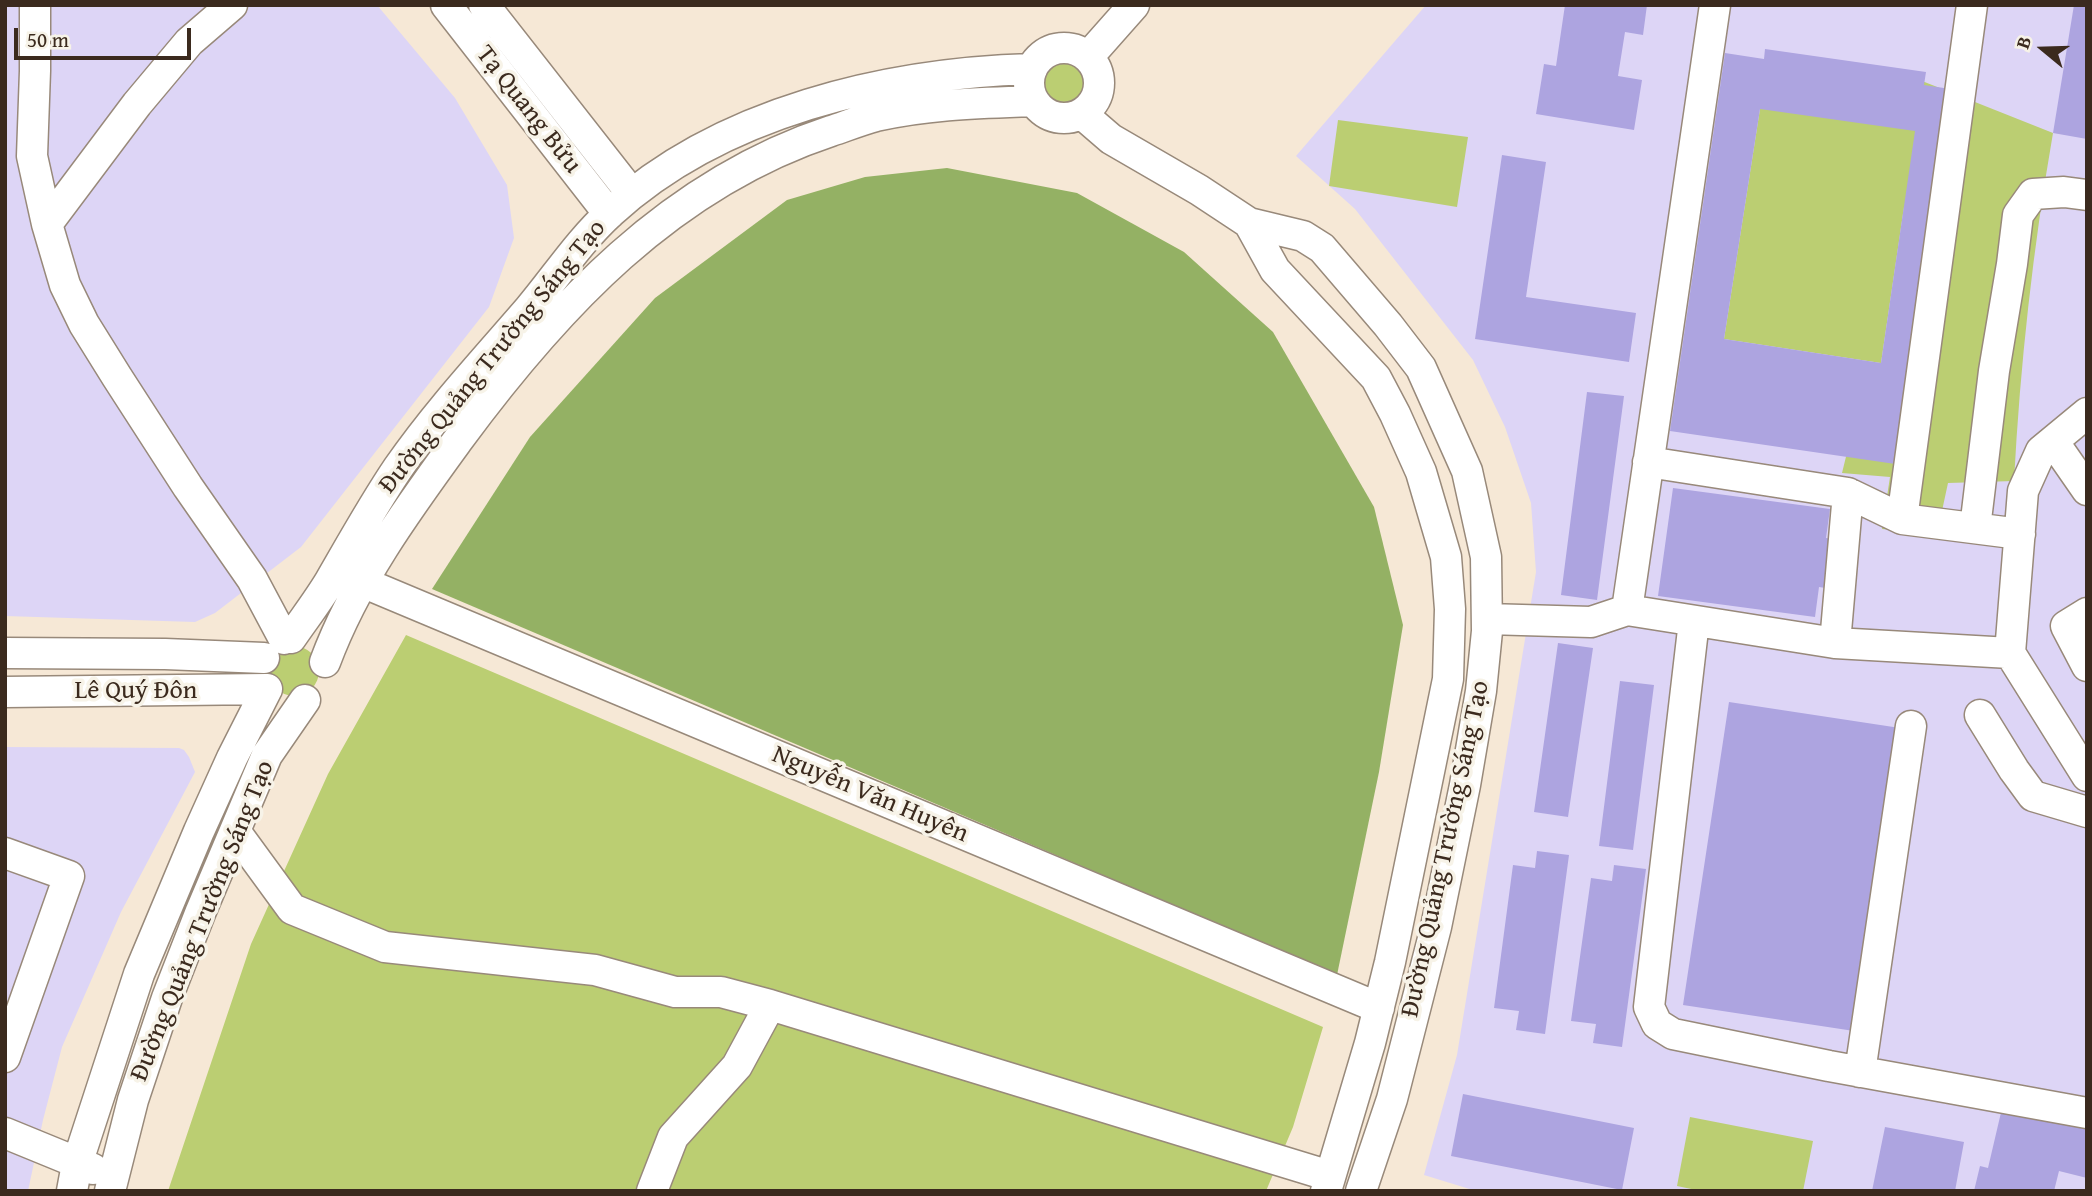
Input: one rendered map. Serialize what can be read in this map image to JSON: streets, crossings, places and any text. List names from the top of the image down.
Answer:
{
  "streets": {
    "street": [
      "Tạ Quang Bửu",
      "Đường Quảng Trường Sáng Tạo",
      "Lê Quý Đôn",
      "Nguyễn Văn Huyên"
    ]
  },
  "crossings": [
    ["Tạ Quang Bửu", "Đường Quảng Trường Sáng Tạo"],
    ["Đường Quảng Trường Sáng Tạo", "Lê Quý Đôn"],
    ["Đường Quảng Trường Sáng Tạo", "Nguyễn Văn Huyên"]
  ],
  "scale_bar": "50 m",
  "north": "left"
}
